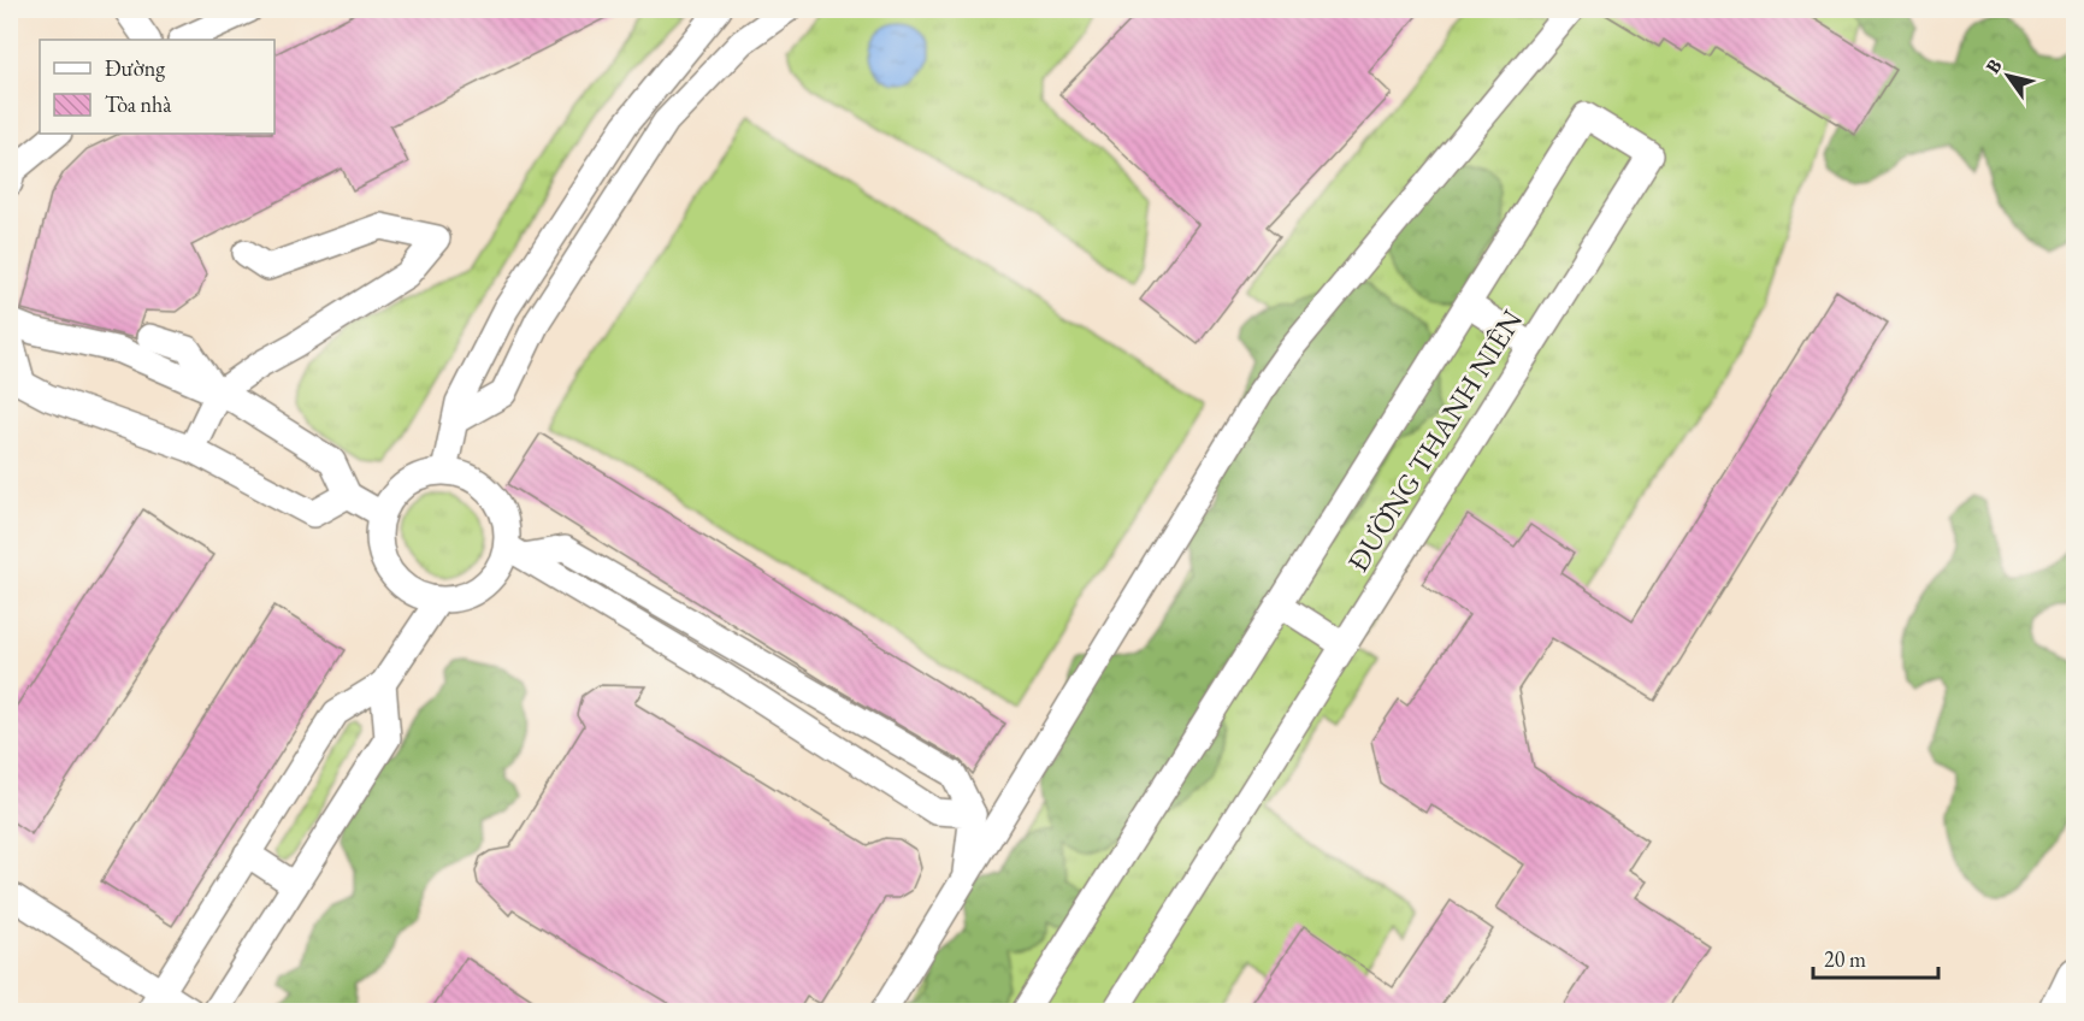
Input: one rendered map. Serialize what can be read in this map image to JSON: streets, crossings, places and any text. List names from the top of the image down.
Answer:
{
  "streets": {
    "lane": ["ĐƯỜNG THANH NIÊN"]
  },
  "legend": ["Đường", "Tòa nhà"],
  "scale_bar": "20 m",
  "north": "top left"
}
